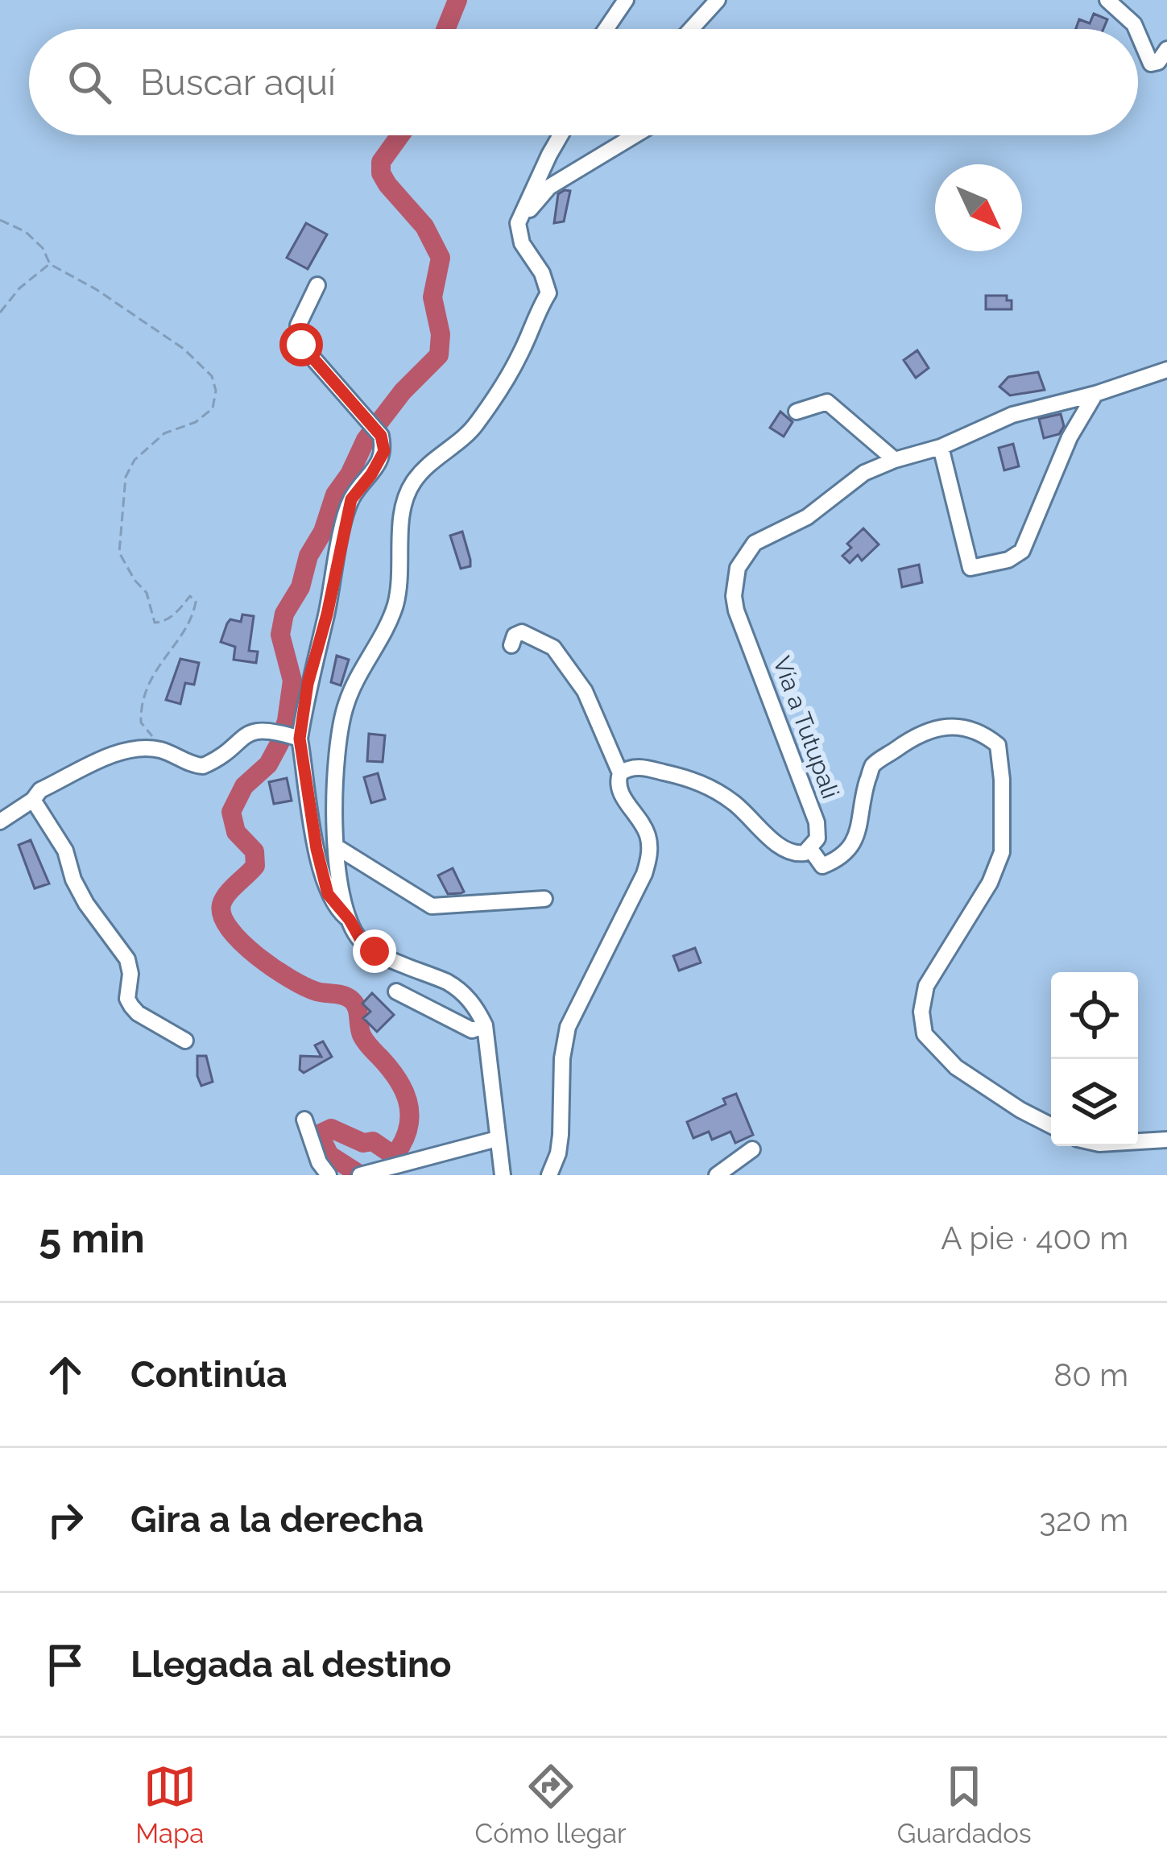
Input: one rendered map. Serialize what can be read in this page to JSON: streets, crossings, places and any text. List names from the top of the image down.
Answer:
{
  "streets": {
    "street": ["Vía a Tutupali"]
  },
  "north": "bottom right",
  "page": {
    "search": "Buscar aquí",
    "heading": ["5 min", "A pie · 400 m"],
    "list": [
      ["Continúa", "80 m"],
      ["Gira a la derecha", "320 m"],
      "Llegada al destino"
    ],
    "nav": ["Mapa", "Cómo llegar", "Guardados"]
  }
}
